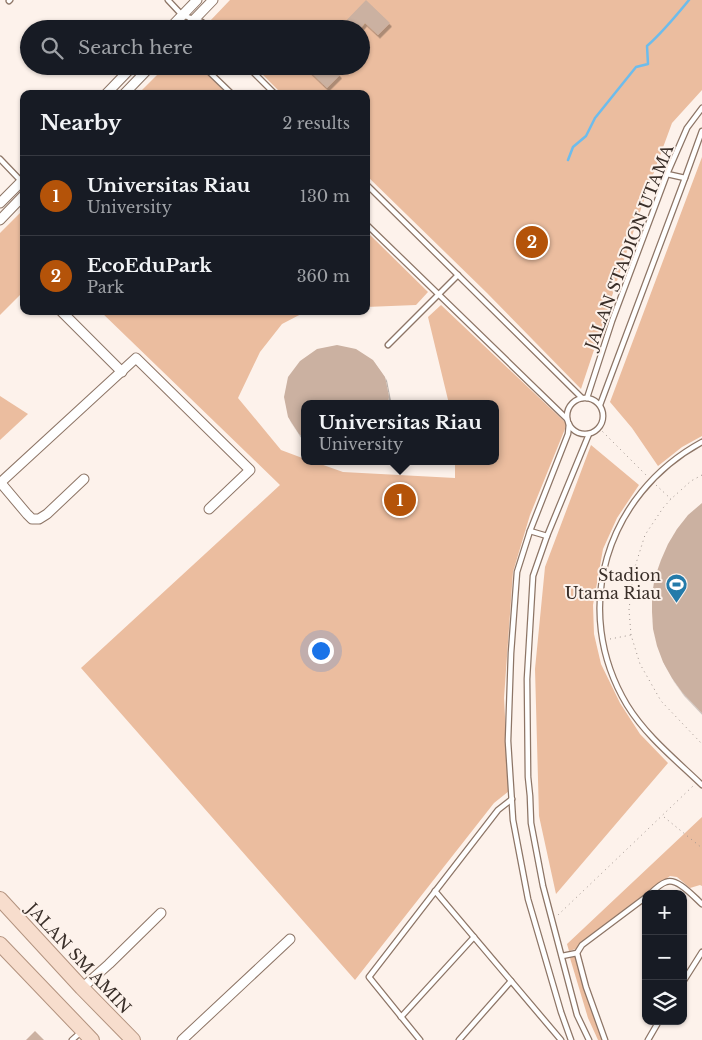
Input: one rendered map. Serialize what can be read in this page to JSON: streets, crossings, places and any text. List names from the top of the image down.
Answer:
{
  "streets": {
    "main road": ["JALAN SM AMIN"],
    "lane": ["JALAN STADION UTAMA"]
  },
  "places": {
    "sports": ["Stadion Utama Riau"]
  },
  "page": {
    "search": "Search here",
    "heading": ["Nearby", "2 results"],
    "list": [
      {
        "mark": "1",
        "name": "Universitas Riau",
        "note": "University",
        "value": "130 m"
      },
      {
        "mark": "2",
        "name": "EcoEduPark",
        "note": "Park",
        "value": "360 m"
      }
    ],
    "pins": ["2", "1"],
    "popup": ["Universitas Riau", "University"],
    "map_buttons": ["+", "−"]
  }
}
